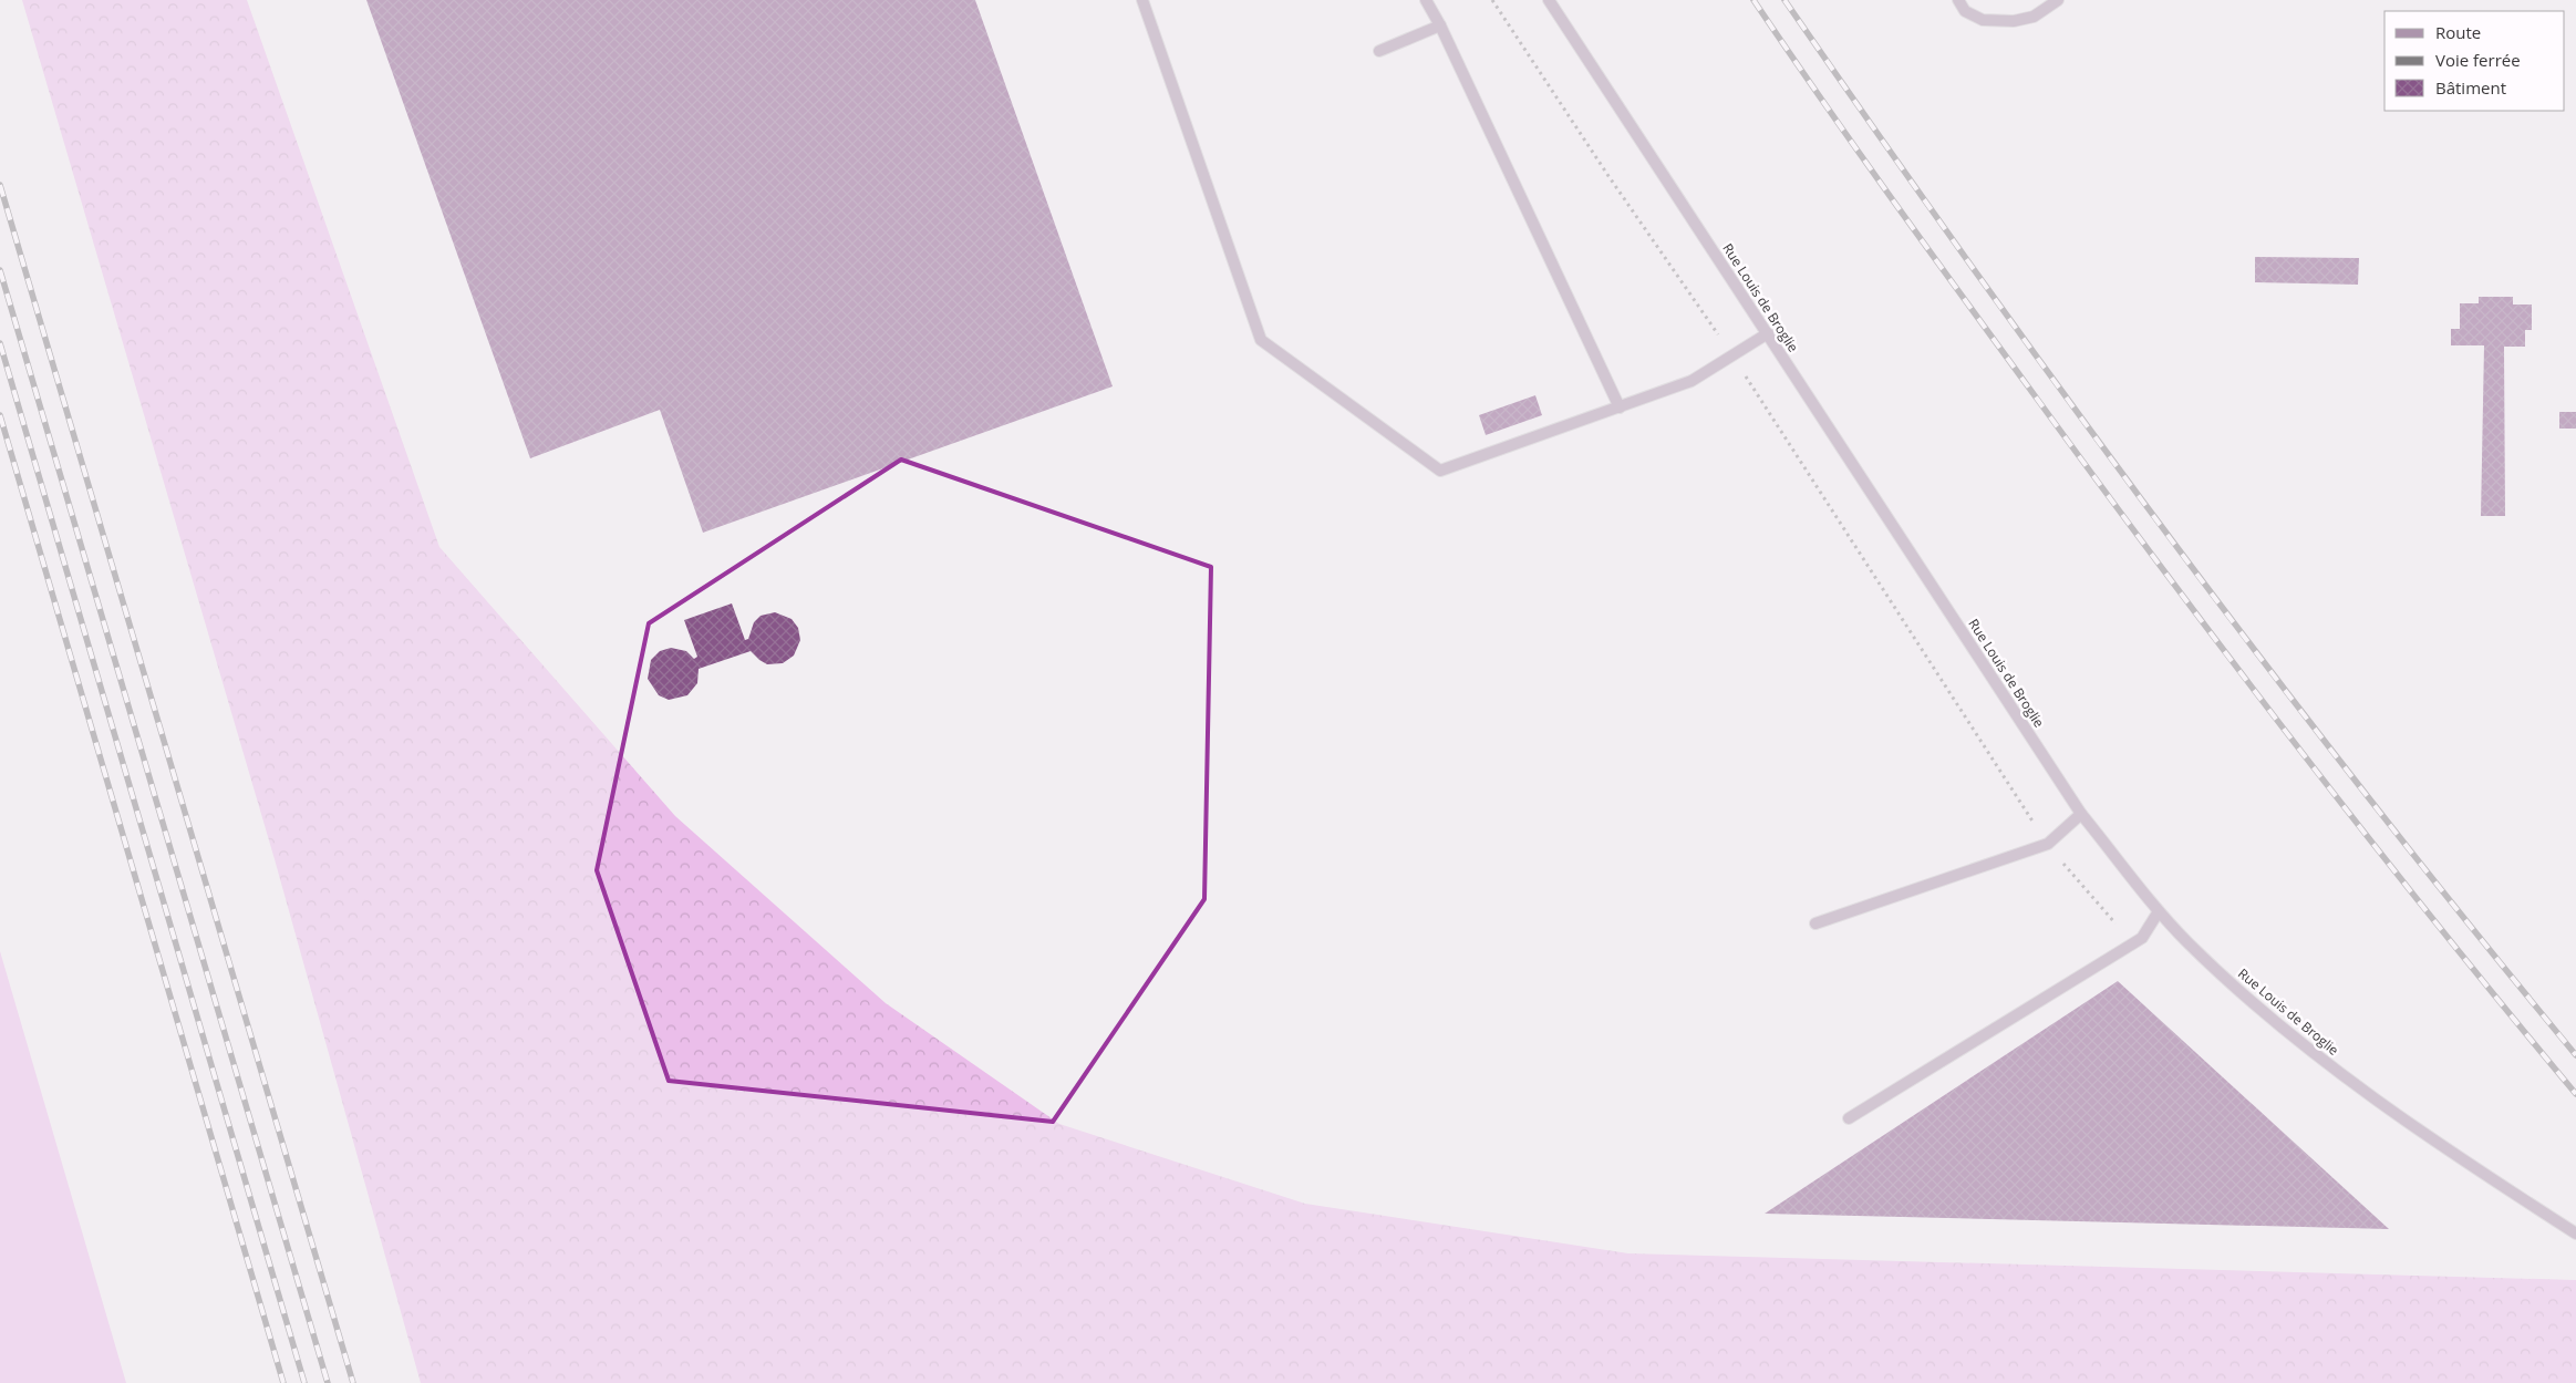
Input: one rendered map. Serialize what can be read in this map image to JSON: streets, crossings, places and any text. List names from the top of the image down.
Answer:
{
  "streets": {
    "street": ["Rue Louis de Broglie"]
  },
  "legend": ["Route", "Voie ferrée", "Bâtiment"]
}
